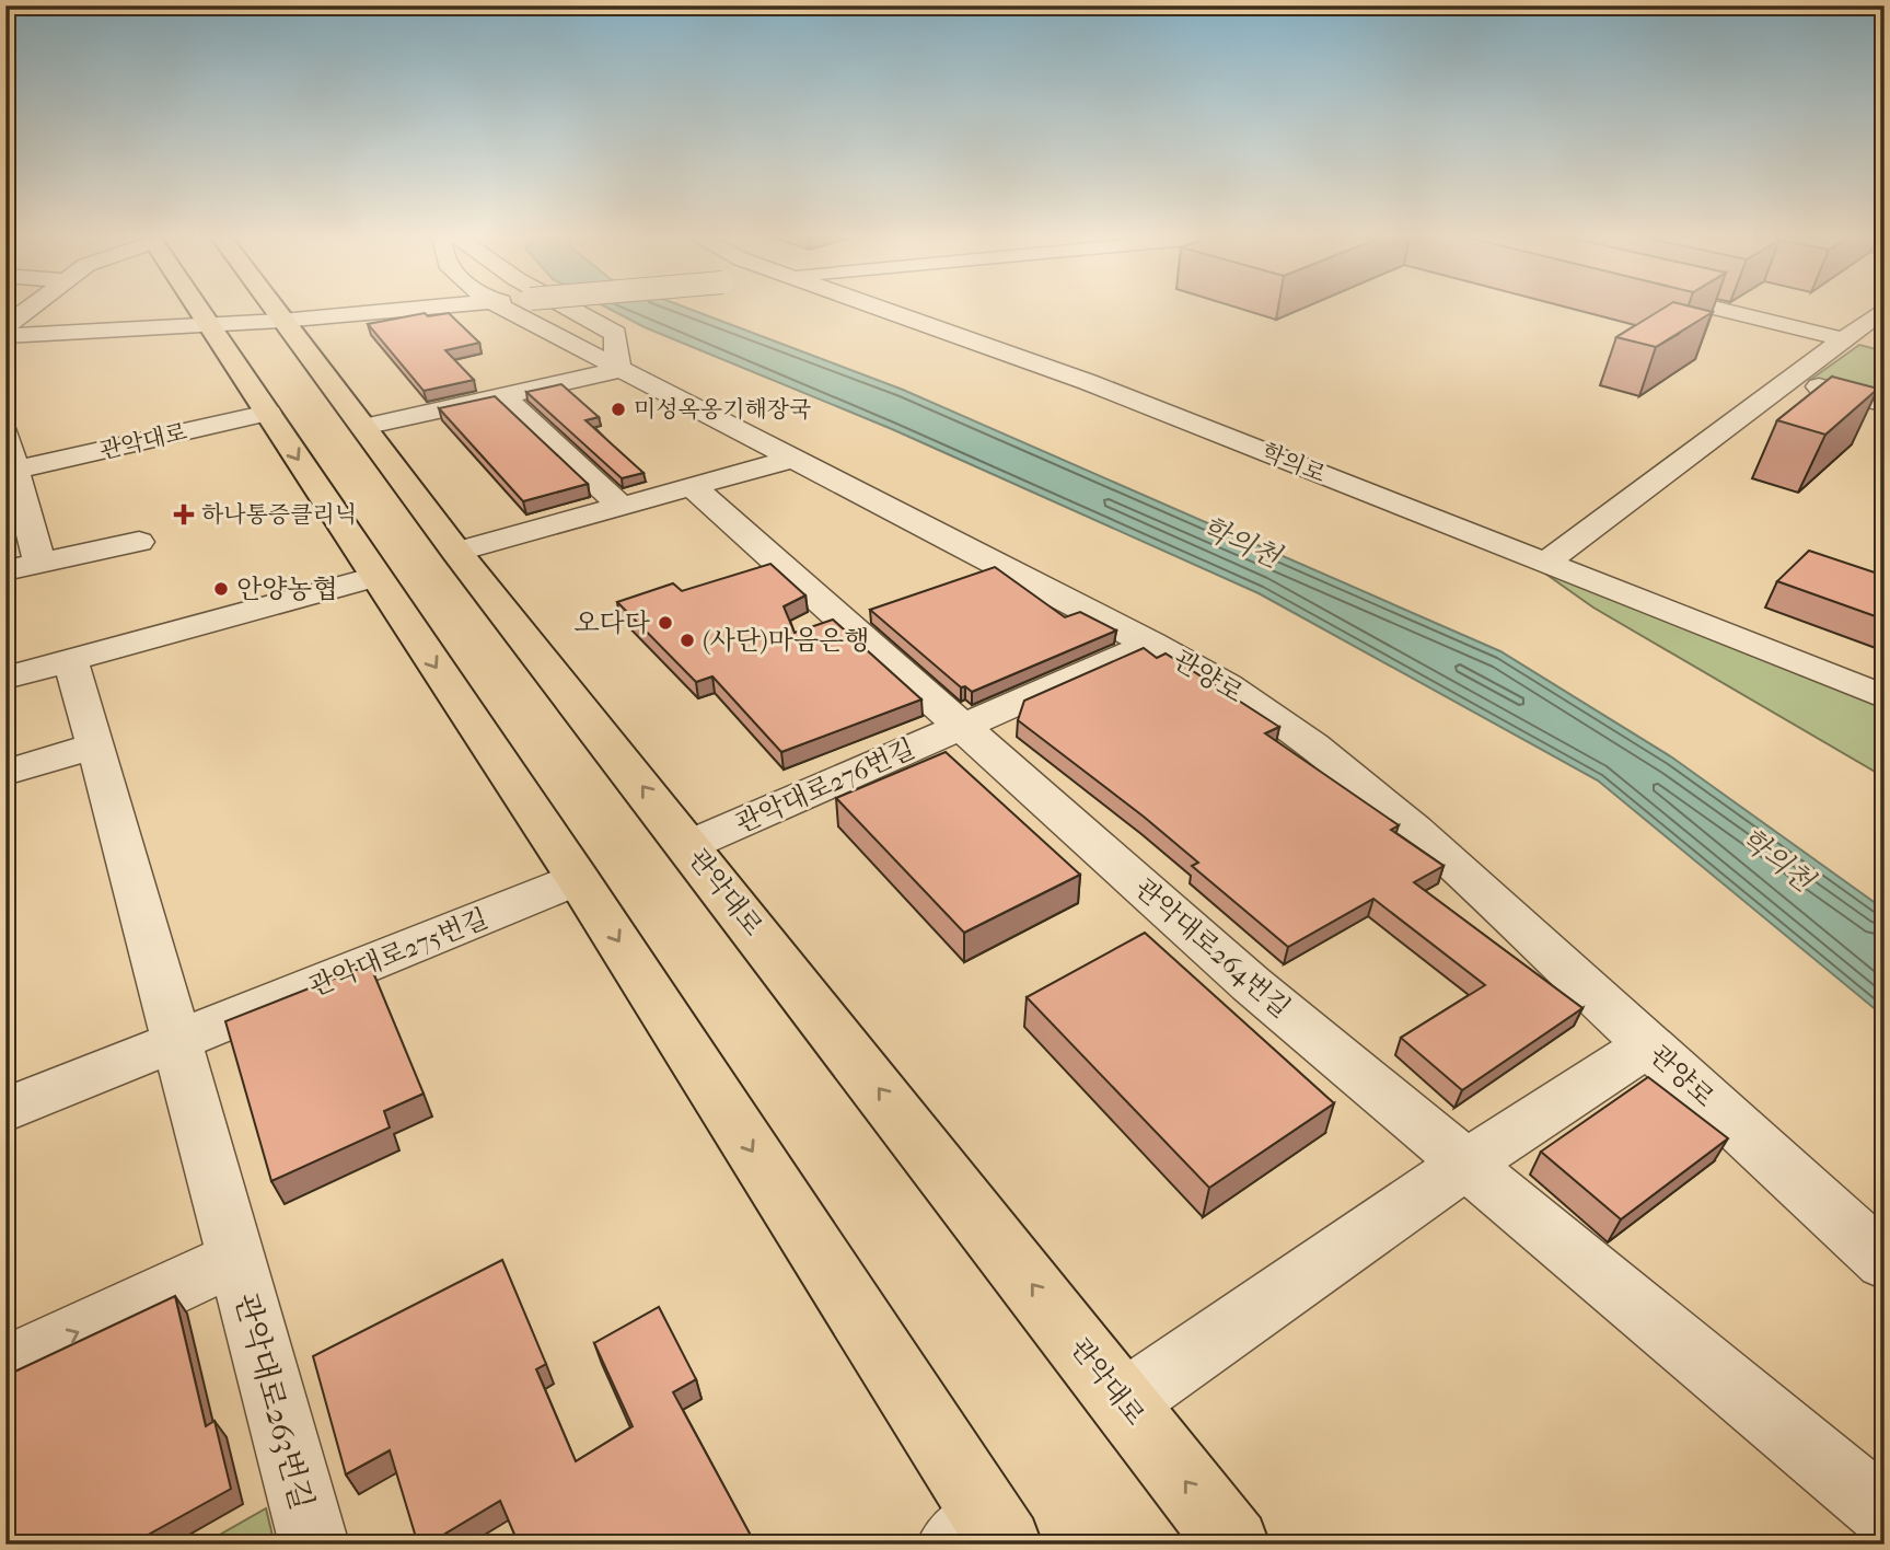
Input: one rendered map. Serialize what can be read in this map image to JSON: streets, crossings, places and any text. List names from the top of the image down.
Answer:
{
  "streets": {
    "main road": ["관악대로"],
    "street": [
      "학의로",
      "관양로",
      "관악대로276번길",
      "관악대로264번길",
      "관악대로275번길",
      "관악대로263번길"
    ]
  },
  "crossings": [
    ["관악대로", "관악대로276번길"],
    ["관양로", "관악대로276번길"],
    ["관악대로276번길", "관악대로264번길"],
    ["관악대로275번길", "관악대로263번길"]
  ],
  "water": ["학의천"],
  "places": {
    "other": [
      "미성옥옹기해장국",
      "안양농협",
      "오다다",
      "(사단)마음은행"
    ],
    "health": ["하나통증클리닉"]
  }
}
